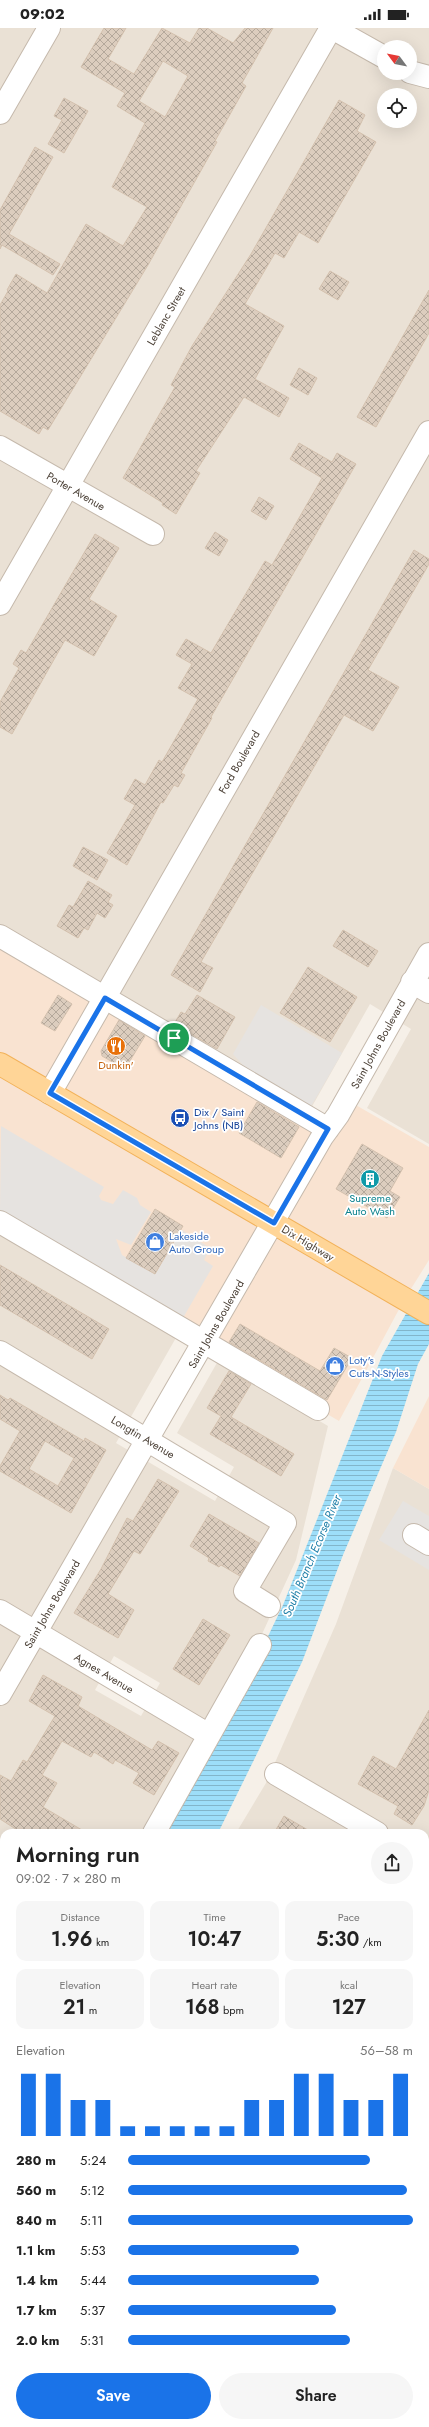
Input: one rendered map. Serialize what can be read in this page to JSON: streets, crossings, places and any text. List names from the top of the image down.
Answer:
{
  "streets": {
    "main road": ["Dix Highway"],
    "street": [
      "Leblanc Street",
      "Porter Avenue",
      "Ford Boulevard",
      "Saint Johns Boulevard",
      "Longtin Avenue",
      "Agnes Avenue"
    ]
  },
  "crossings": [
    ["Leblanc Street", "Porter Avenue"],
    ["Ford Boulevard", "Dix Highway"],
    ["Saint Johns Boulevard", "Dix Highway"],
    ["Saint Johns Boulevard", "Longtin Avenue"],
    ["Saint Johns Boulevard", "Agnes Avenue"]
  ],
  "water": ["South Branch Ecorse River"],
  "places": {
    "restaurant": ["Dunkin'"],
    "bus stop": ["Dix / Saint Johns (NB)"],
    "building": ["Supreme Auto Wash"],
    "shop": ["Lakeside Auto Group", "Loty's Cuts-N-Styles"]
  },
  "north": "top left",
  "page": {
    "status": "09:02",
    "heading": ["Morning run", "09:02 · 7 × 280 m"],
    "stats": [
      ["Distance", "1.96 km"],
      ["Time", "10:47"],
      ["Pace", "5:30 /km"],
      ["Elevation", "21 m"],
      ["Heart rate", "168 bpm"],
      ["kcal", "127"]
    ],
    "chart": ["Elevation", "56–58 m"],
    "list": [
      {
        "name": "280 m",
        "note": "5:24"
      },
      {
        "name": "560 m",
        "note": "5:12"
      },
      {
        "name": "840 m",
        "note": "5:11"
      },
      {
        "name": "1.1 km",
        "note": "5:53"
      },
      {
        "name": "1.4 km",
        "note": "5:44"
      },
      {
        "name": "1.7 km",
        "note": "5:37"
      },
      {
        "name": "2.0 km",
        "note": "5:31"
      }
    ],
    "buttons": ["Save", "Share"]
  }
}
